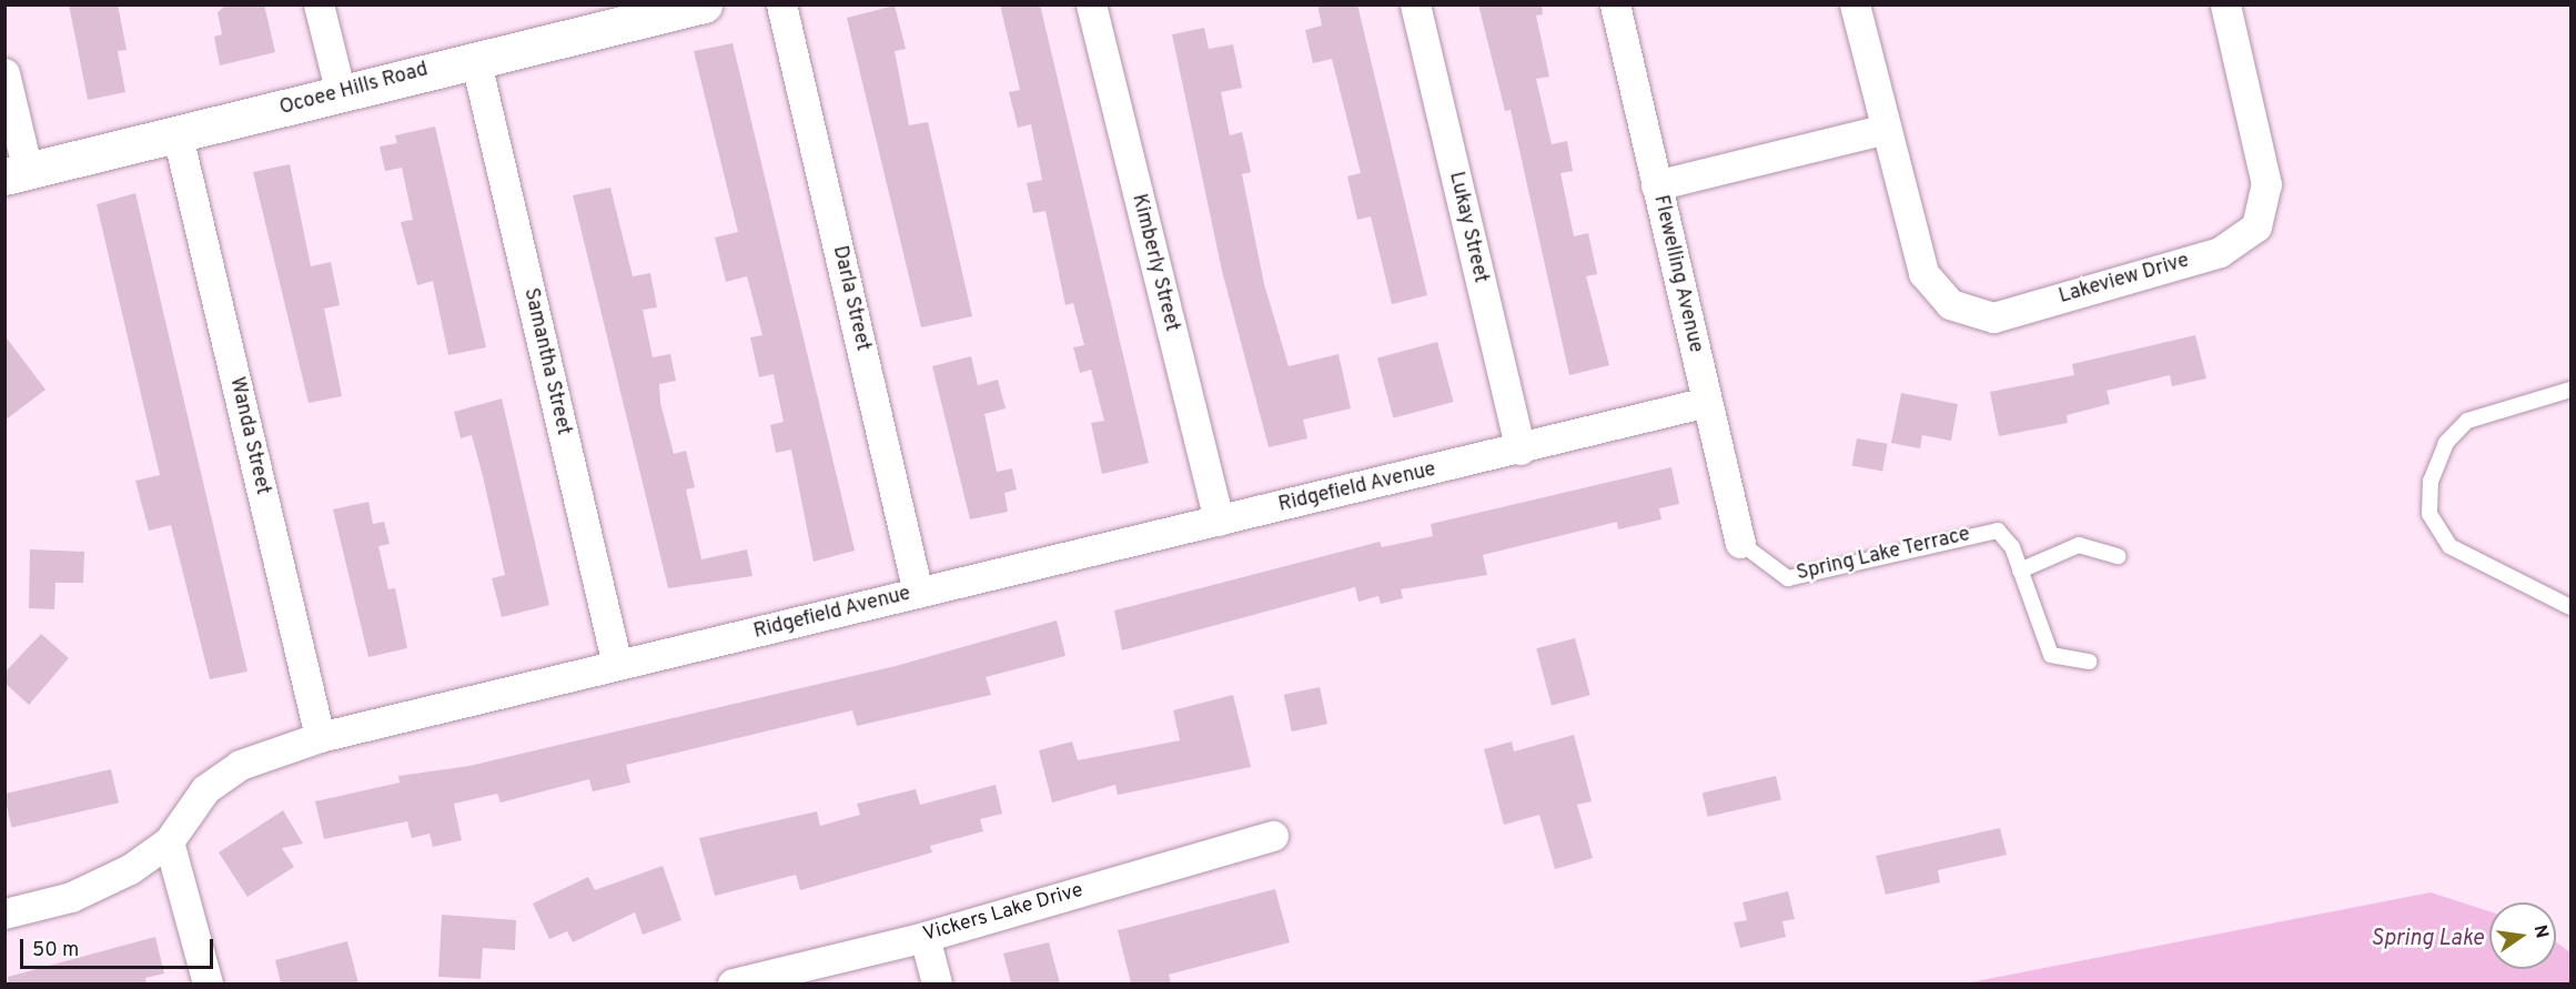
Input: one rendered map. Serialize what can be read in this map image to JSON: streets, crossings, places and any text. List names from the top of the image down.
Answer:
{
  "streets": {
    "street": [
      "Ocoee Hills Road",
      "Lukay Street",
      "Kimberly Street",
      "Flewelling Avenue",
      "Lakeview Drive",
      "Darla Street",
      "Samantha Street",
      "Wanda Street",
      "Ridgefield Avenue",
      "Vickers Lake Drive"
    ],
    "lane": ["Spring Lake Terrace"]
  },
  "crossings": [
    ["Ocoee Hills Road", "Samantha Street"],
    ["Ocoee Hills Road", "Wanda Street"],
    ["Lukay Street", "Ridgefield Avenue"],
    ["Kimberly Street", "Ridgefield Avenue"],
    ["Flewelling Avenue", "Ridgefield Avenue"],
    ["Flewelling Avenue", "Spring Lake Terrace"],
    ["Darla Street", "Ridgefield Avenue"],
    ["Samantha Street", "Ridgefield Avenue"],
    ["Wanda Street", "Ridgefield Avenue"]
  ],
  "water": ["Spring Lake"],
  "scale_bar": "50 m",
  "north": "right"
}
